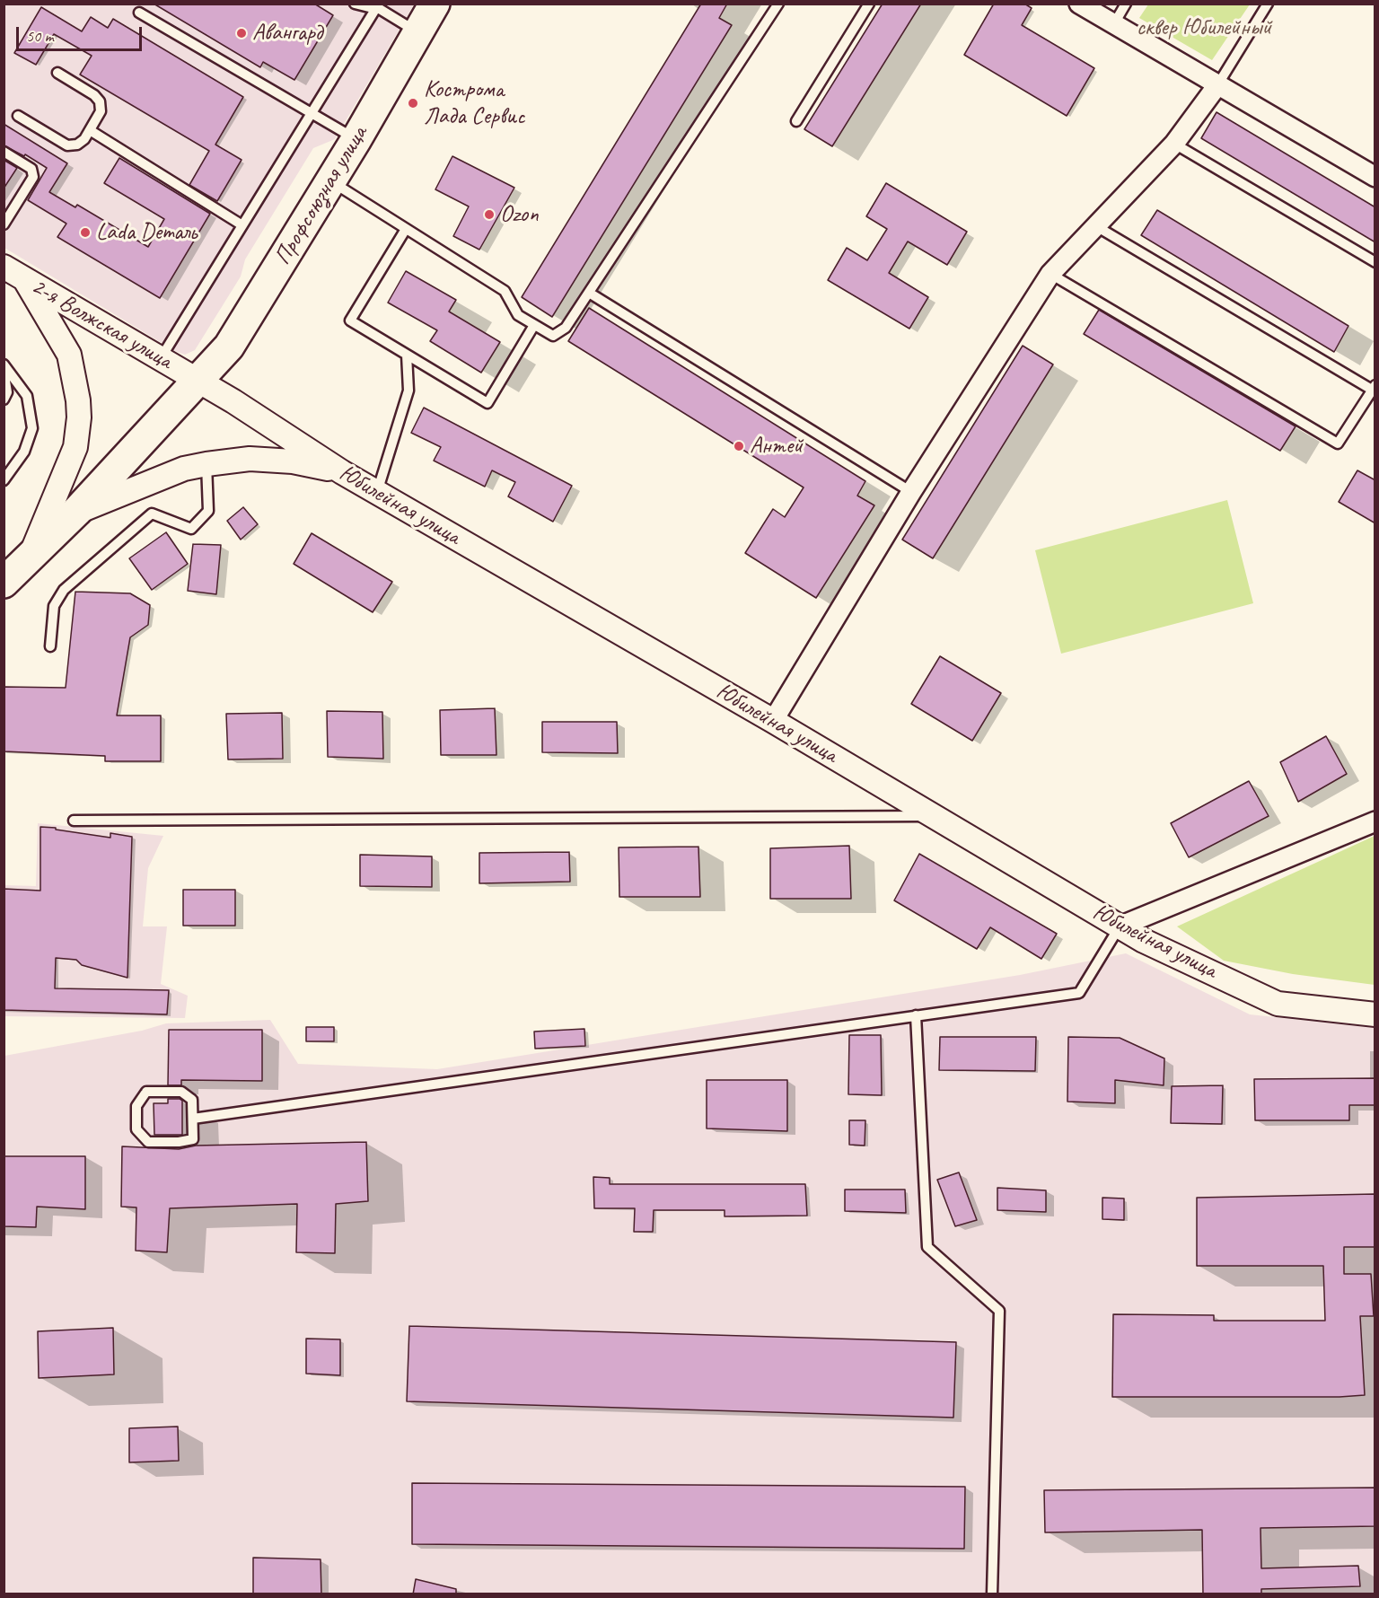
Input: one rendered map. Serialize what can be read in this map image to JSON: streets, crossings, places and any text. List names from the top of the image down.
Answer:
{
  "streets": {
    "highway": ["Профсоюзная улица"],
    "street": ["2-я Волжская улица", "Юбилейная улица"]
  },
  "crossings": [
    ["Профсоюзная улица", "2-я Волжская улица"],
    ["Профсоюзная улица", "Юбилейная улица"],
    ["2-я Волжская улица", "Юбилейная улица"]
  ],
  "parks": ["сквер Юбилейный"],
  "places": [
    "Авангард",
    "Кострома Лада Сервис",
    "Ozon",
    "Lada Dеталь",
    "Антей"
  ],
  "scale_bar": "50 m"
}
